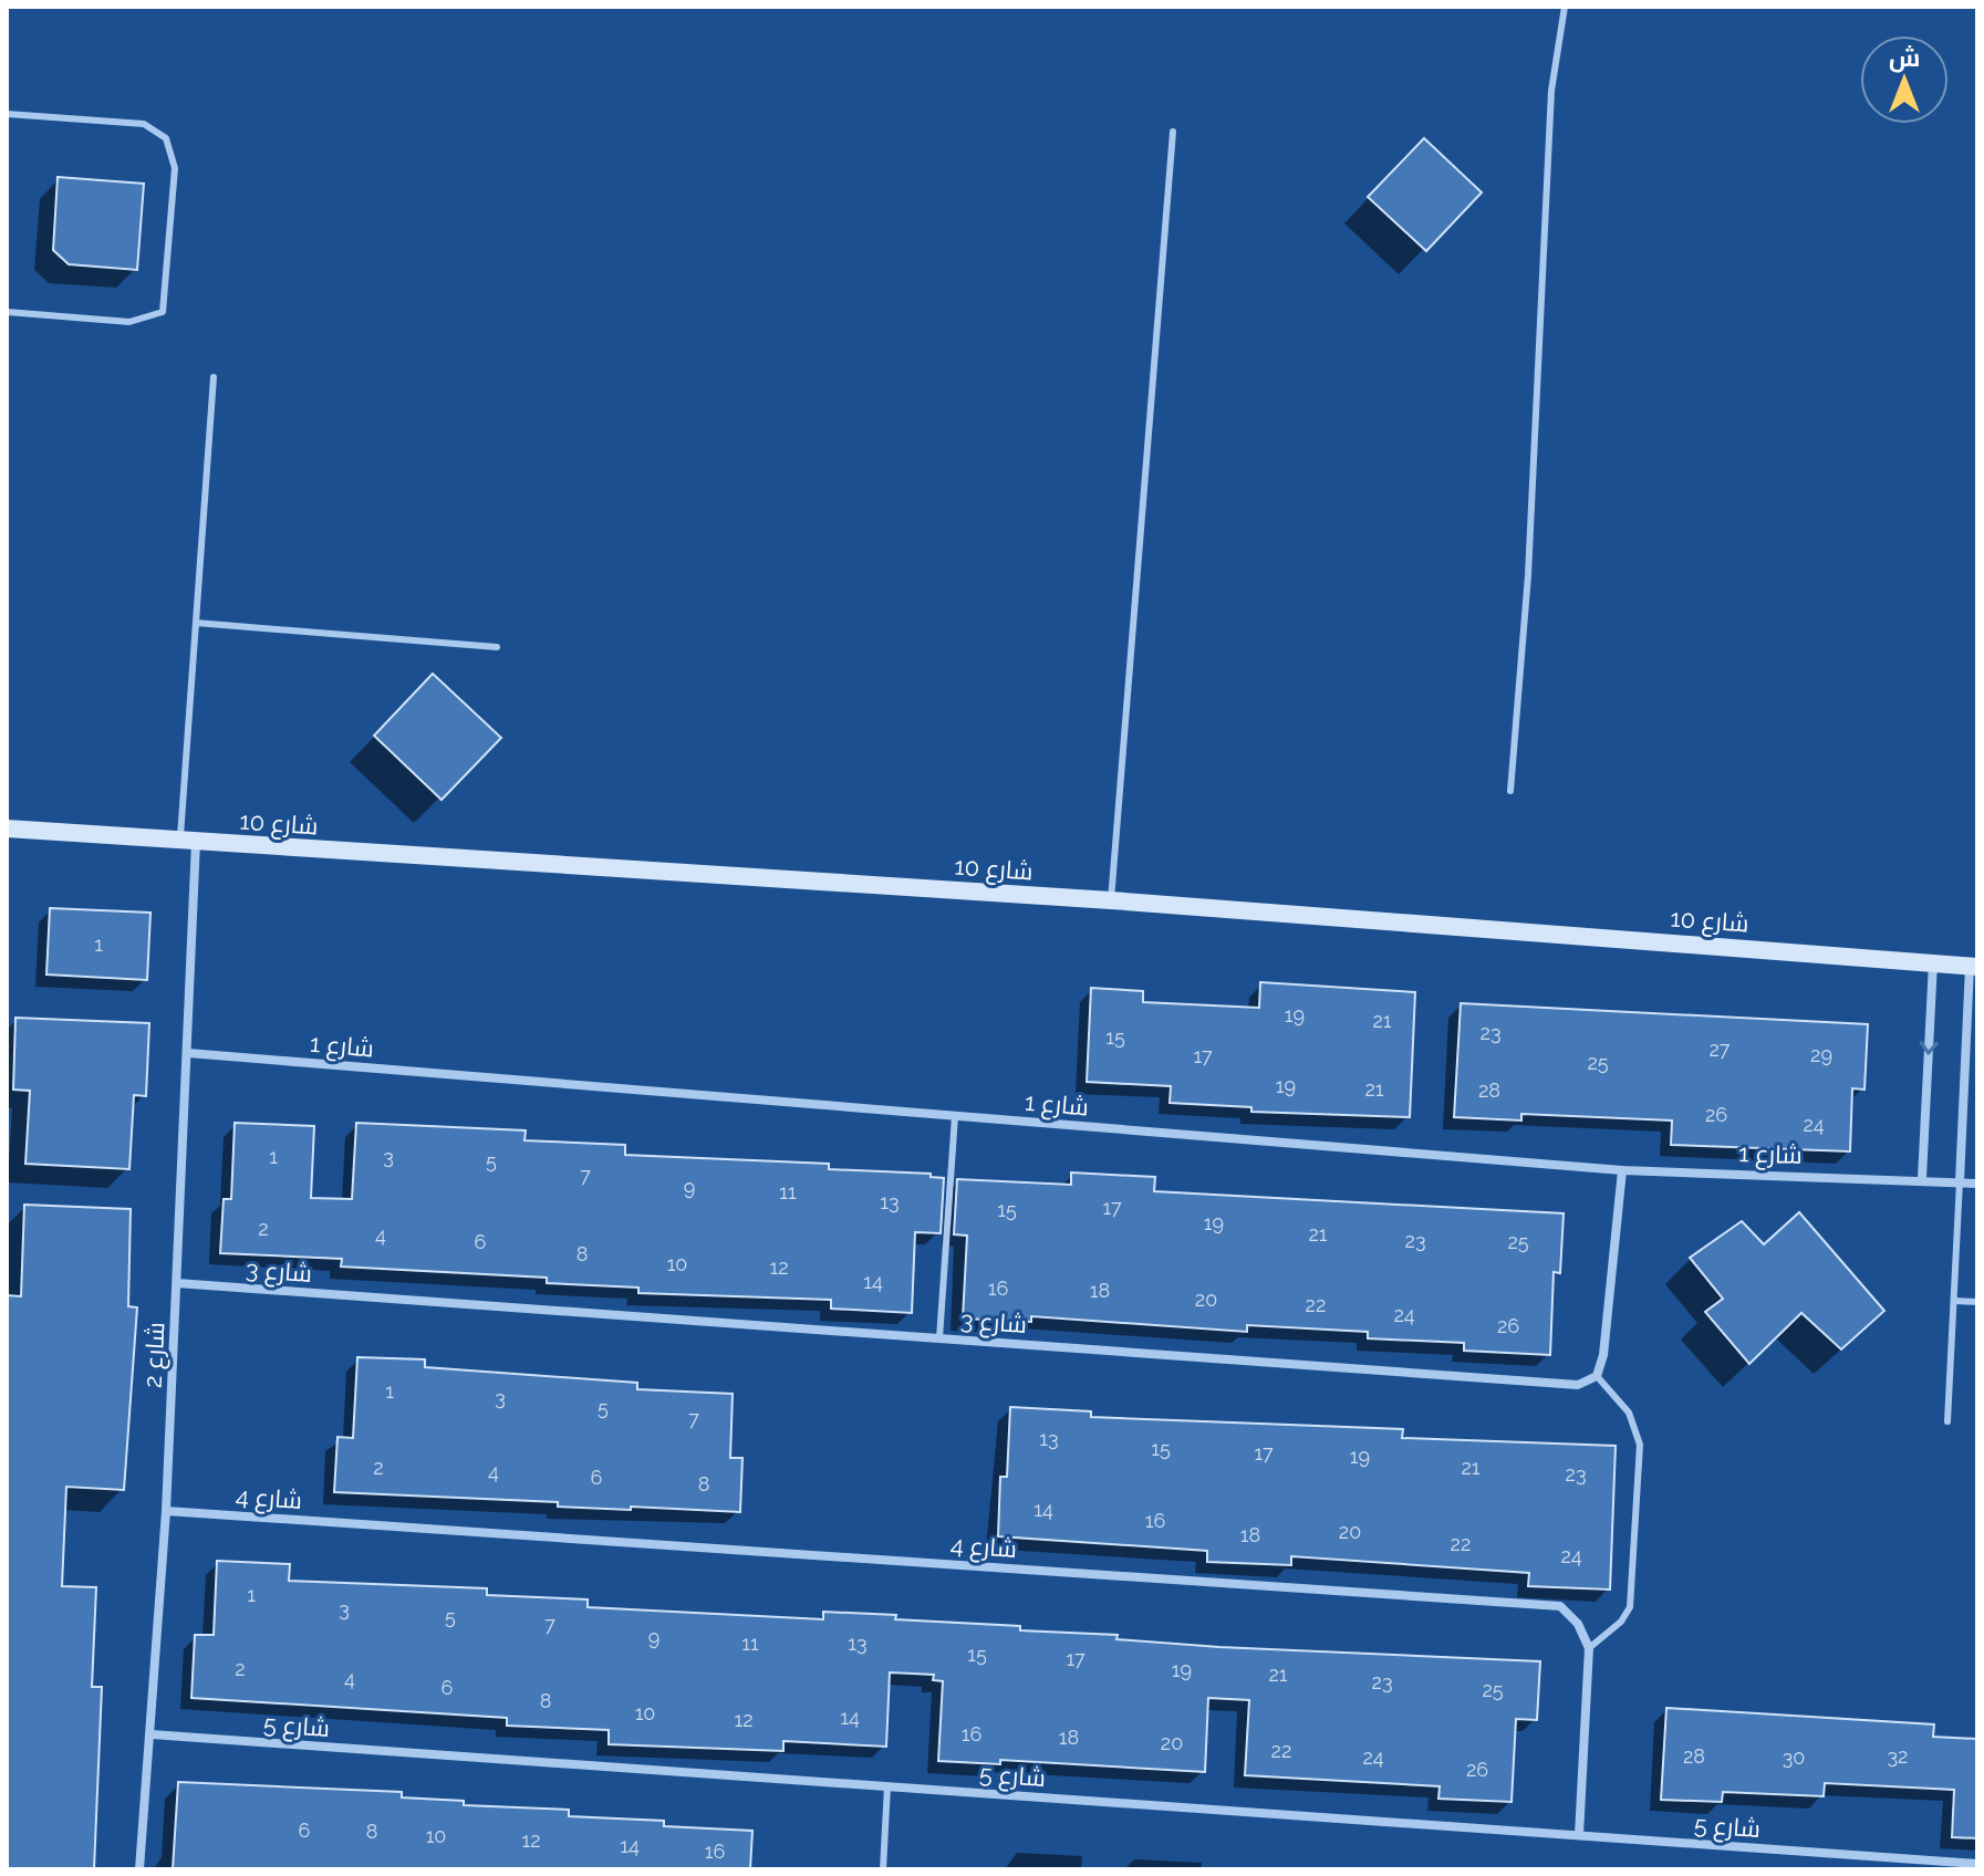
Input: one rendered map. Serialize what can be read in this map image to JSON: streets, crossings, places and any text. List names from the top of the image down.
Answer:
{
  "streets": {
    "street": [
      "شارع 10",
      "شارع 1",
      "شارع 3",
      "شارع 2",
      "شارع 4",
      "شارع 5"
    ]
  },
  "crossings": [
    ["شارع 10", "شارع 2"],
    ["شارع 1", "شارع 2"],
    ["شارع 3", "شارع 2"],
    ["شارع 2", "شارع 4"],
    ["شارع 2", "شارع 5"]
  ],
  "house_numbers": [
    "1",
    "19",
    "21",
    "23",
    "15",
    "27",
    "29",
    "17",
    "25",
    "19",
    "21",
    "28",
    "26",
    "24",
    "1",
    "3",
    "5",
    "7",
    "9",
    "11",
    "13",
    "17",
    "15",
    "19",
    "2",
    "21",
    "4",
    "23",
    "6",
    "25",
    "8",
    "10",
    "12",
    "14",
    "16",
    "18",
    "20",
    "22",
    "24",
    "26",
    "1",
    "3",
    "5",
    "7",
    "13",
    "15",
    "17",
    "19",
    "2",
    "21",
    "4",
    "23",
    "6",
    "8",
    "14",
    "16",
    "20",
    "18",
    "22",
    "24",
    "1",
    "3",
    "5",
    "7",
    "9",
    "11",
    "13",
    "15",
    "17",
    "2",
    "19",
    "21",
    "4",
    "23",
    "6",
    "25",
    "8",
    "10",
    "14",
    "12",
    "16",
    "18",
    "20",
    "22",
    "28",
    "32",
    "24",
    "30",
    "26",
    "6",
    "8",
    "10",
    "12",
    "14",
    "16"
  ],
  "north": "top"
}
